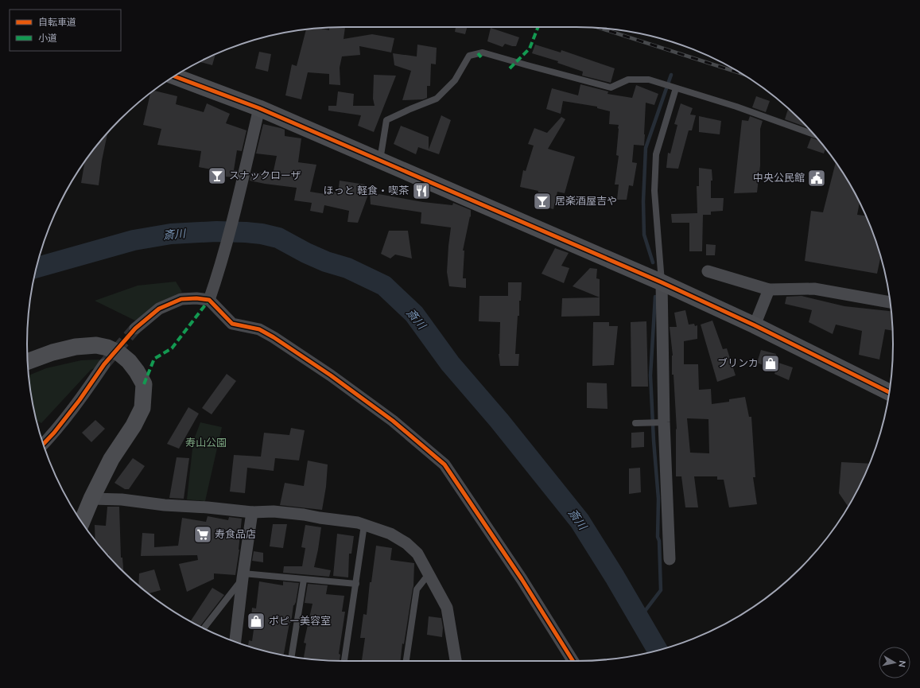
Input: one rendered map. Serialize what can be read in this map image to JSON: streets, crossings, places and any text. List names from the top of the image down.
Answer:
{
  "water": ["斎川"],
  "parks": ["寿山公園"],
  "places": {
    "bar": ["スナックローザ", "居楽酒屋吉や"],
    "public building": ["中央公民館"],
    "restaurant": ["ほっと 軽食・喫茶"],
    "shop": ["ブリンカ", "ポピー美容室"],
    "supermarket": ["寿食品店"]
  },
  "legend": ["自転車道", "小道"],
  "north": "right"
}
